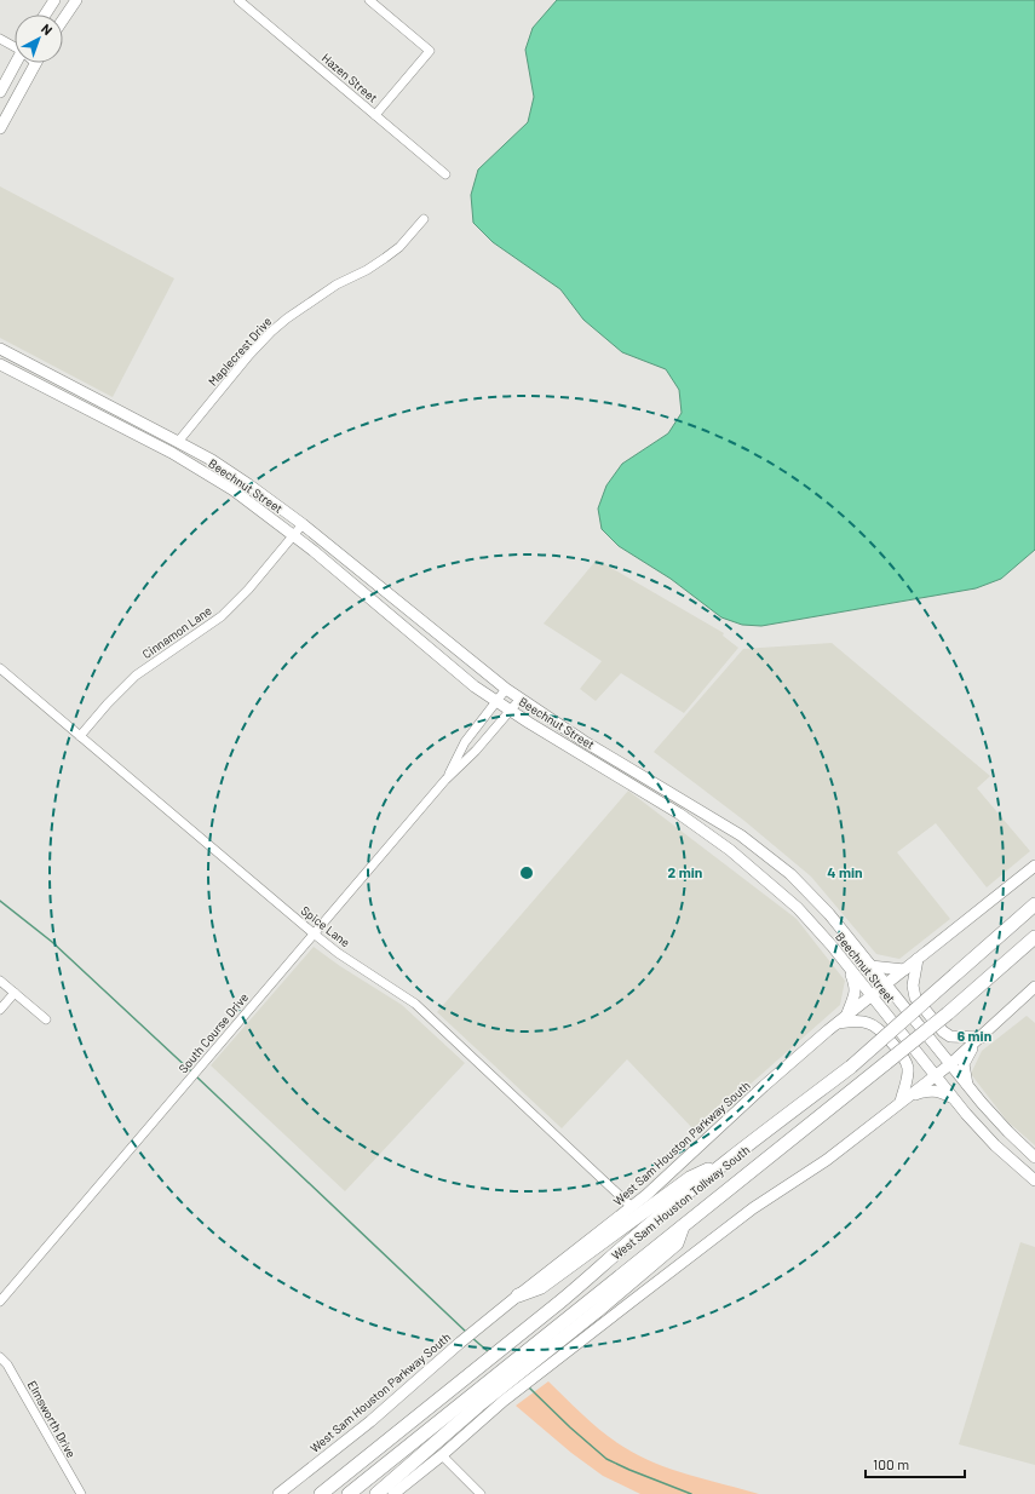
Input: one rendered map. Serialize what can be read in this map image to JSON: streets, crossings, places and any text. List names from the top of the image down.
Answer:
{
  "streets": {
    "highway": ["West Sam Houston Tollway South"],
    "main road": ["Beechnut Street", "West Sam Houston Parkway South"],
    "street": [
      "Hazen Street",
      "Maplecrest Drive",
      "Cinnamon Lane",
      "Spice Lane",
      "South Course Drive",
      "Elmsworth Drive"
    ]
  },
  "crossings": [
    ["Maplecrest Drive", "Beechnut Street"],
    ["Beechnut Street", "Cinnamon Lane"],
    ["Beechnut Street", "South Course Drive"],
    ["Beechnut Street", "West Sam Houston Parkway South"],
    ["Cinnamon Lane", "Spice Lane"],
    ["Spice Lane", "South Course Drive"],
    ["Spice Lane", "West Sam Houston Parkway South"]
  ],
  "scale_bar": "100 m",
  "north": "top right",
  "rings": ["2 min", "4 min", "6 min"]
}
